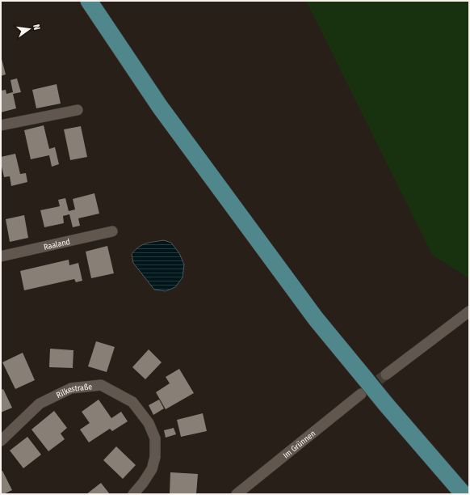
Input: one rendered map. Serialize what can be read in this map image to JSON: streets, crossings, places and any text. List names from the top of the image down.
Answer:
{
  "streets": {
    "street": ["Raaland", "Rilkestraße", "Im Grünnen"]
  },
  "north": "right"
}
